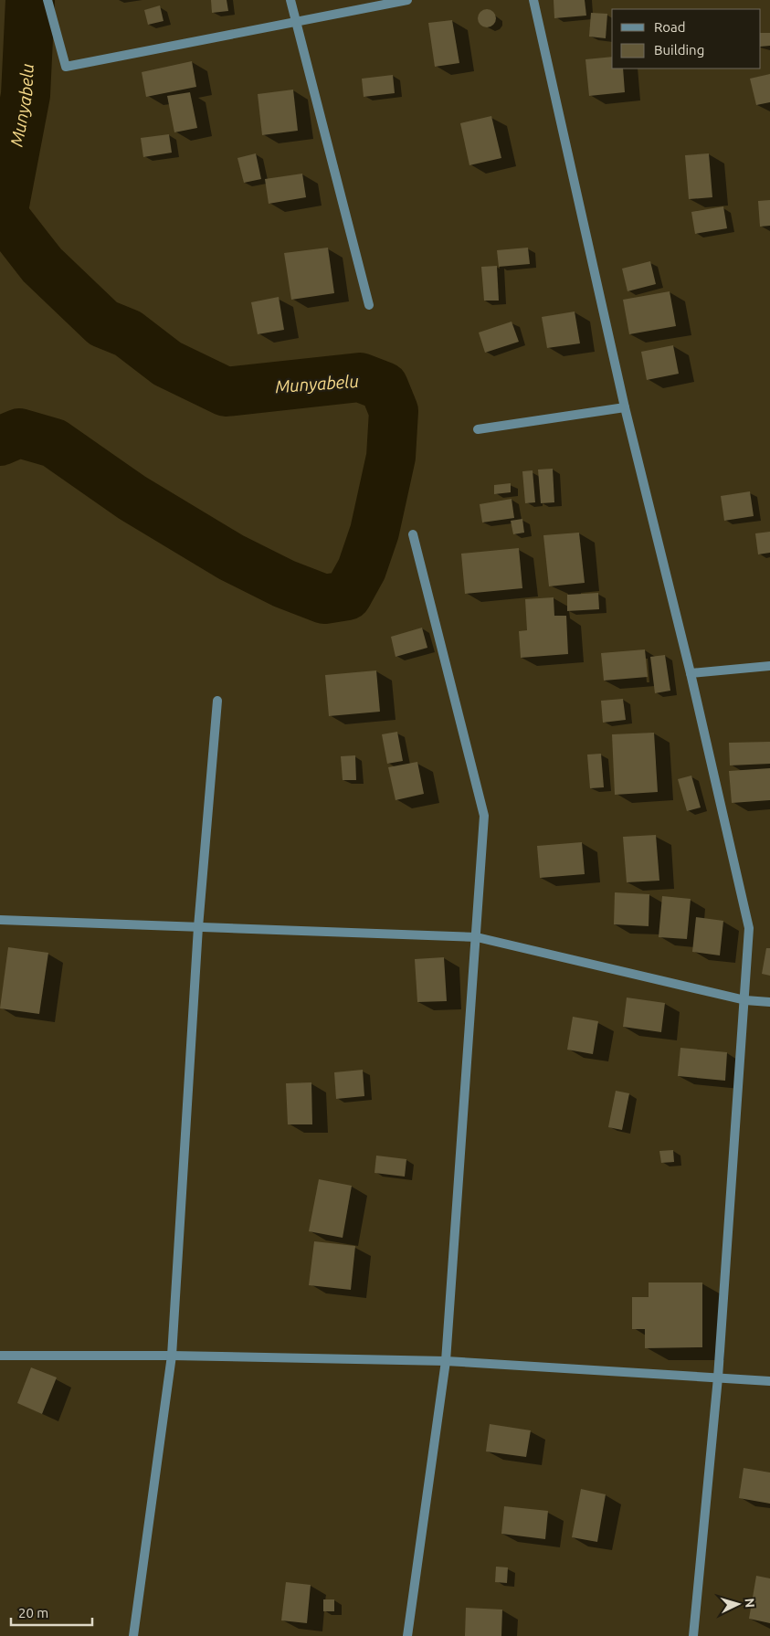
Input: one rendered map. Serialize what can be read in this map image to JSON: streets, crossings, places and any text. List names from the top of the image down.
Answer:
{
  "water": ["Munyabelu"],
  "legend": ["Road", "Building"],
  "scale_bar": "20 m",
  "north": "right"
}
